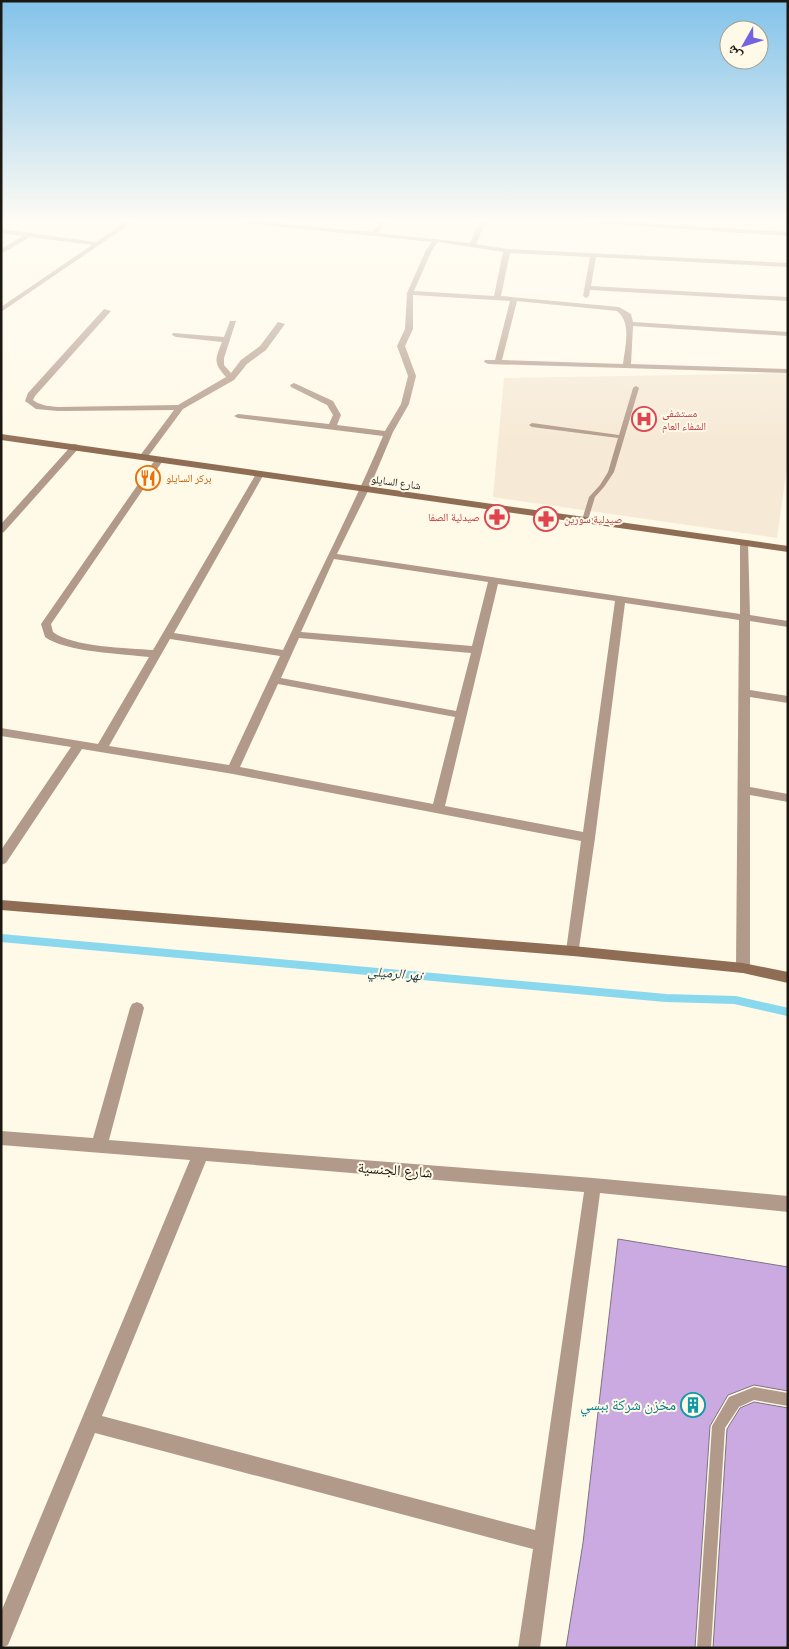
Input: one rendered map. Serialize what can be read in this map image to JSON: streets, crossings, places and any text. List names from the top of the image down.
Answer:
{
  "streets": {
    "street": ["شارع السايلو", "شارع الجنسية"]
  },
  "water": ["نهر الرميلي"],
  "places": {
    "hospital": ["مستشفى الشفاء العام"],
    "restaurant": ["بركر السايلو"],
    "pharmacy": ["صيدلية الصفا", "صيدلية سورين"],
    "building": ["مخزن شركة ببسي"]
  },
  "north": "bottom left"
}
